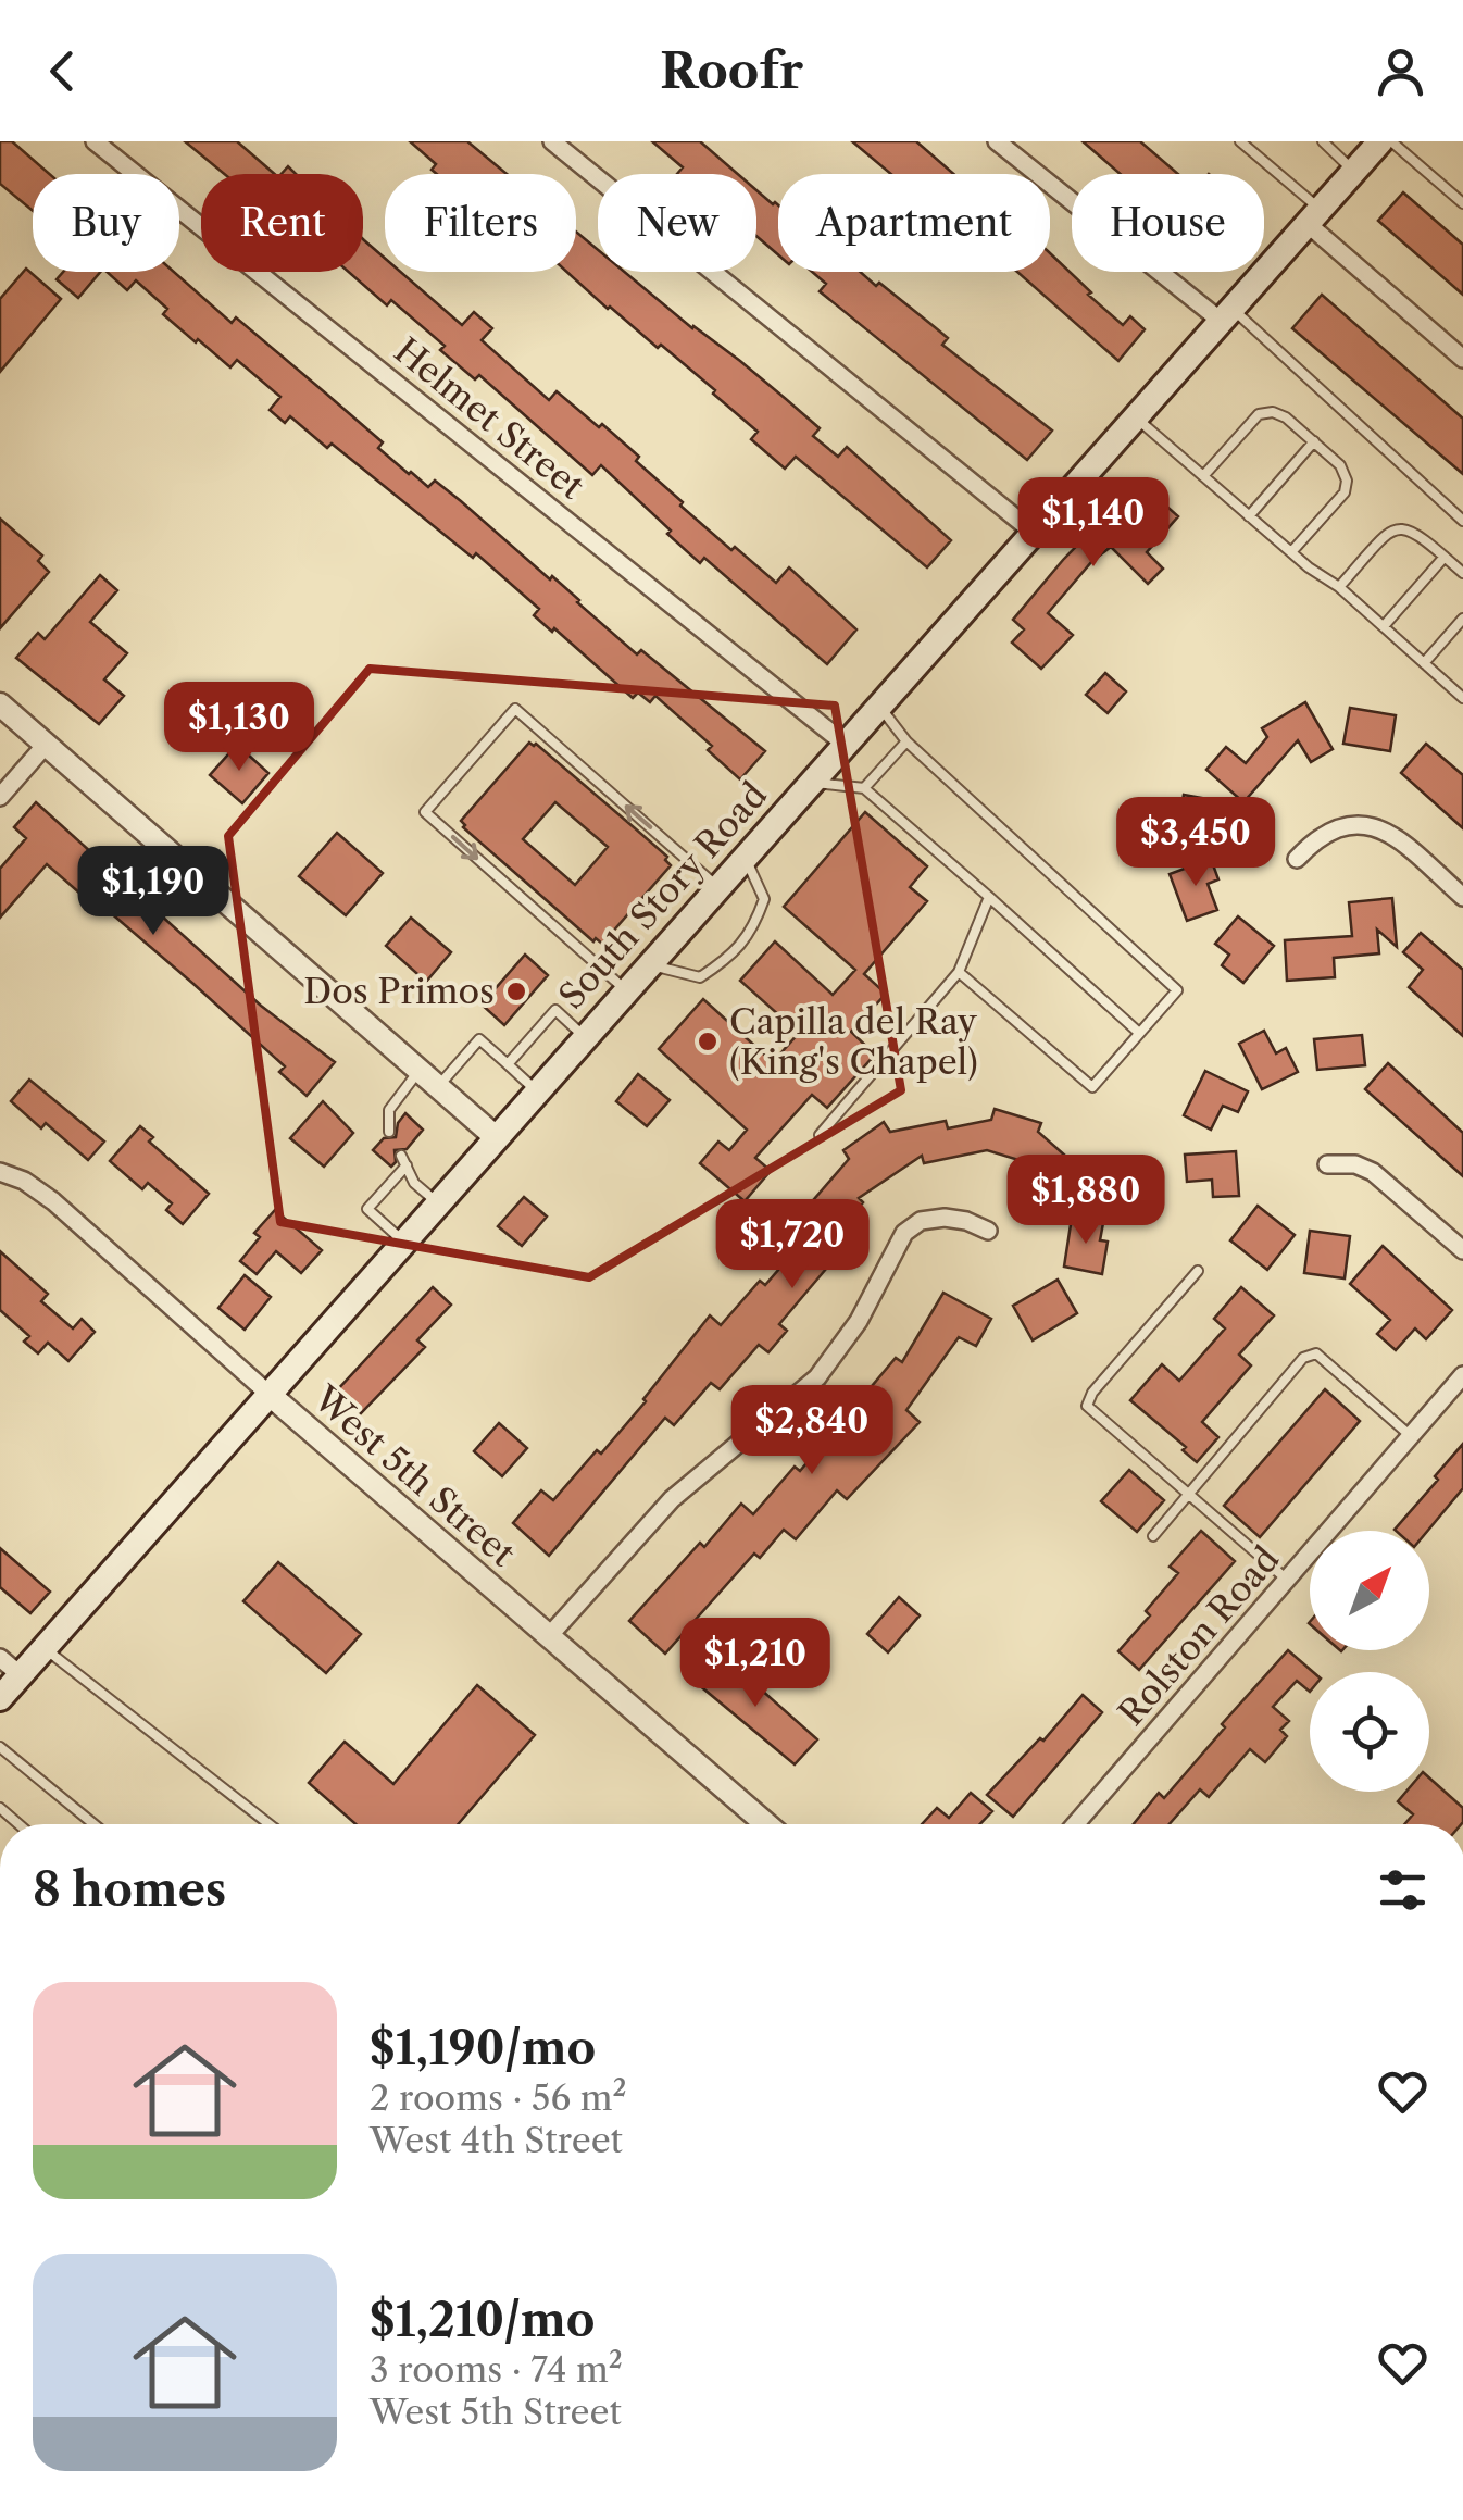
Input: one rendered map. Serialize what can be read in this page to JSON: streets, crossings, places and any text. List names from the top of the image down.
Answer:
{
  "streets": {
    "main road": ["South Story Road"],
    "street": ["Helmet Street", "West 5th Street", "Rolston Road"]
  },
  "crossings": [
    ["Helmet Street", "South Story Road"],
    ["South Story Road", "West 5th Street"]
  ],
  "places": ["Dos Primos", "Capilla del Ray (King's Chapel)"],
  "north": "top right",
  "page": {
    "header": "Roofr",
    "chip": [
      "Buy",
      "Rent",
      "Filters",
      "New",
      "Apartment",
      "House"
    ],
    "price": [
      "$1,140",
      "$1,130",
      "$3,450",
      "$1,190",
      "$1,880",
      "$1,720",
      "$2,840",
      "$1,210"
    ],
    "heading": "8 homes",
    "list": [
      {
        "name": "$1,190/mo",
        "note": "2 rooms · 56 m² · West 4th Street"
      },
      {
        "name": "$1,210/mo",
        "note": "3 rooms · 74 m² · West 5th Street"
      }
    ]
  }
}
